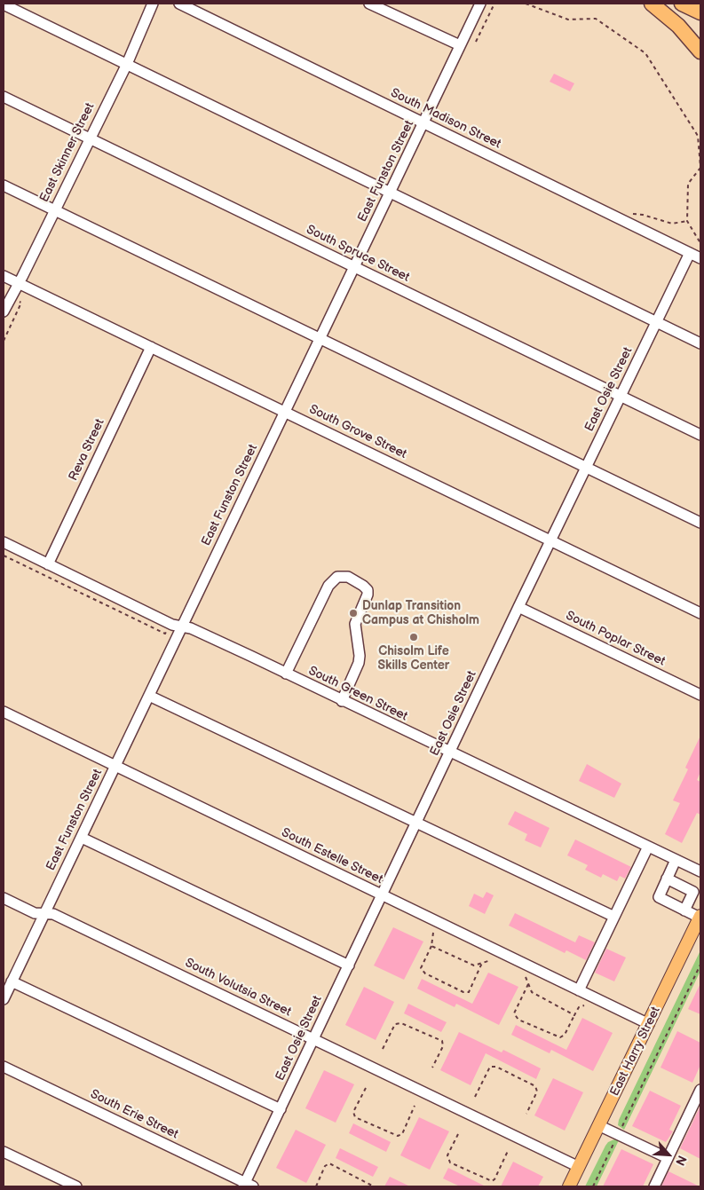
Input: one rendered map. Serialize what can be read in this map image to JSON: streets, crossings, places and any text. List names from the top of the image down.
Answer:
{
  "streets": {
    "main road": ["East Harry Street"],
    "street": [
      "South Madison Street",
      "East Skinner Street",
      "East Funston Street",
      "South Spruce Street",
      "East Osie Street",
      "South Grove Street",
      "Reva Street",
      "South Poplar Street",
      "South Green Street",
      "South Estelle Street",
      "South Volutsia Street",
      "South Erie Street"
    ]
  },
  "crossings": [
    ["South Madison Street", "East Funston Street"],
    ["South Madison Street", "East Osie Street"],
    ["East Skinner Street", "South Spruce Street"],
    ["East Skinner Street", "South Grove Street"],
    ["East Funston Street", "South Spruce Street"],
    ["East Funston Street", "South Grove Street"],
    ["East Funston Street", "South Green Street"],
    ["East Funston Street", "South Estelle Street"],
    ["East Funston Street", "South Volutsia Street"],
    ["South Spruce Street", "East Osie Street"],
    ["East Osie Street", "South Grove Street"],
    ["East Osie Street", "South Poplar Street"],
    ["East Osie Street", "South Green Street"],
    ["East Osie Street", "South Estelle Street"],
    ["East Osie Street", "South Volutsia Street"],
    ["East Osie Street", "South Erie Street"],
    ["South Grove Street", "Reva Street"],
    ["Reva Street", "South Green Street"],
    ["South Estelle Street", "East Harry Street"],
    ["South Volutsia Street", "East Harry Street"]
  ],
  "places": ["Dunlap Transition Campus at Chisholm", "Chisolm Life Skills Center"],
  "north": "bottom right"
}
